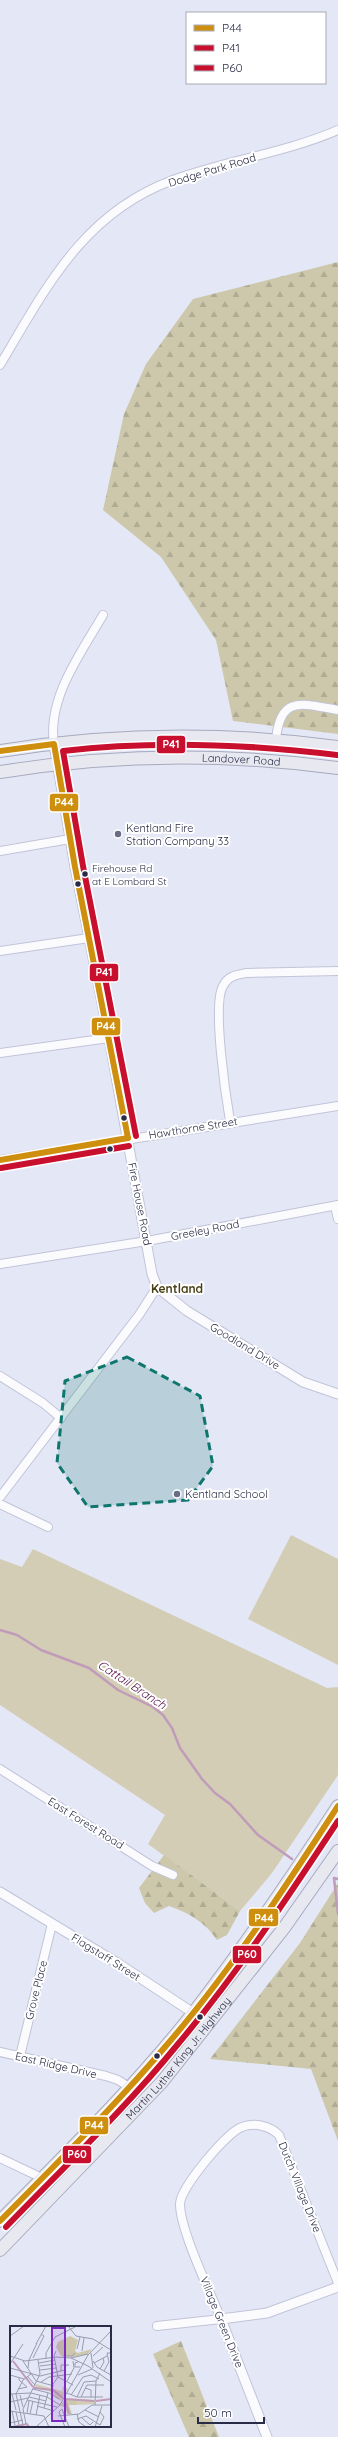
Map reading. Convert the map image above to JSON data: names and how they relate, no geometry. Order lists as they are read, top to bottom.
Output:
{
  "streets": {
    "main road": ["Landover Road", "Martin Luther King Jr. Highway"],
    "street": [
      "Dodge Park Road",
      "Hawthorne Street",
      "Fire House Road",
      "Greeley Road",
      "Goodland Drive",
      "East Forest Road",
      "Flagstaff Street",
      "Grove Place",
      "East Ridge Drive",
      "Dutch Village Drive",
      "Village Green Drive"
    ]
  },
  "crossings": [
    ["Landover Road", "Fire House Road"],
    ["Hawthorne Street", "Fire House Road"],
    ["Fire House Road", "Greeley Road"],
    ["Fire House Road", "Goodland Drive"],
    ["Flagstaff Street", "Grove Place"],
    ["Flagstaff Street", "Martin Luther King Jr. Highway"],
    ["Grove Place", "East Ridge Drive"],
    ["Martin Luther King Jr. Highway", "East Ridge Drive"],
    ["Dutch Village Drive", "Village Green Drive"]
  ],
  "districts": ["Kentland"],
  "water": ["Cattail Branch"],
  "places": ["Kentland Fire Station Company 33", "Firehouse Rd at E Lombard St", "Kentland School"],
  "lines": ["transit line P44", "transit line P41", "transit line P60"],
  "legend": ["P44", "P41", "P60"],
  "scale_bar": "50 m"
}
